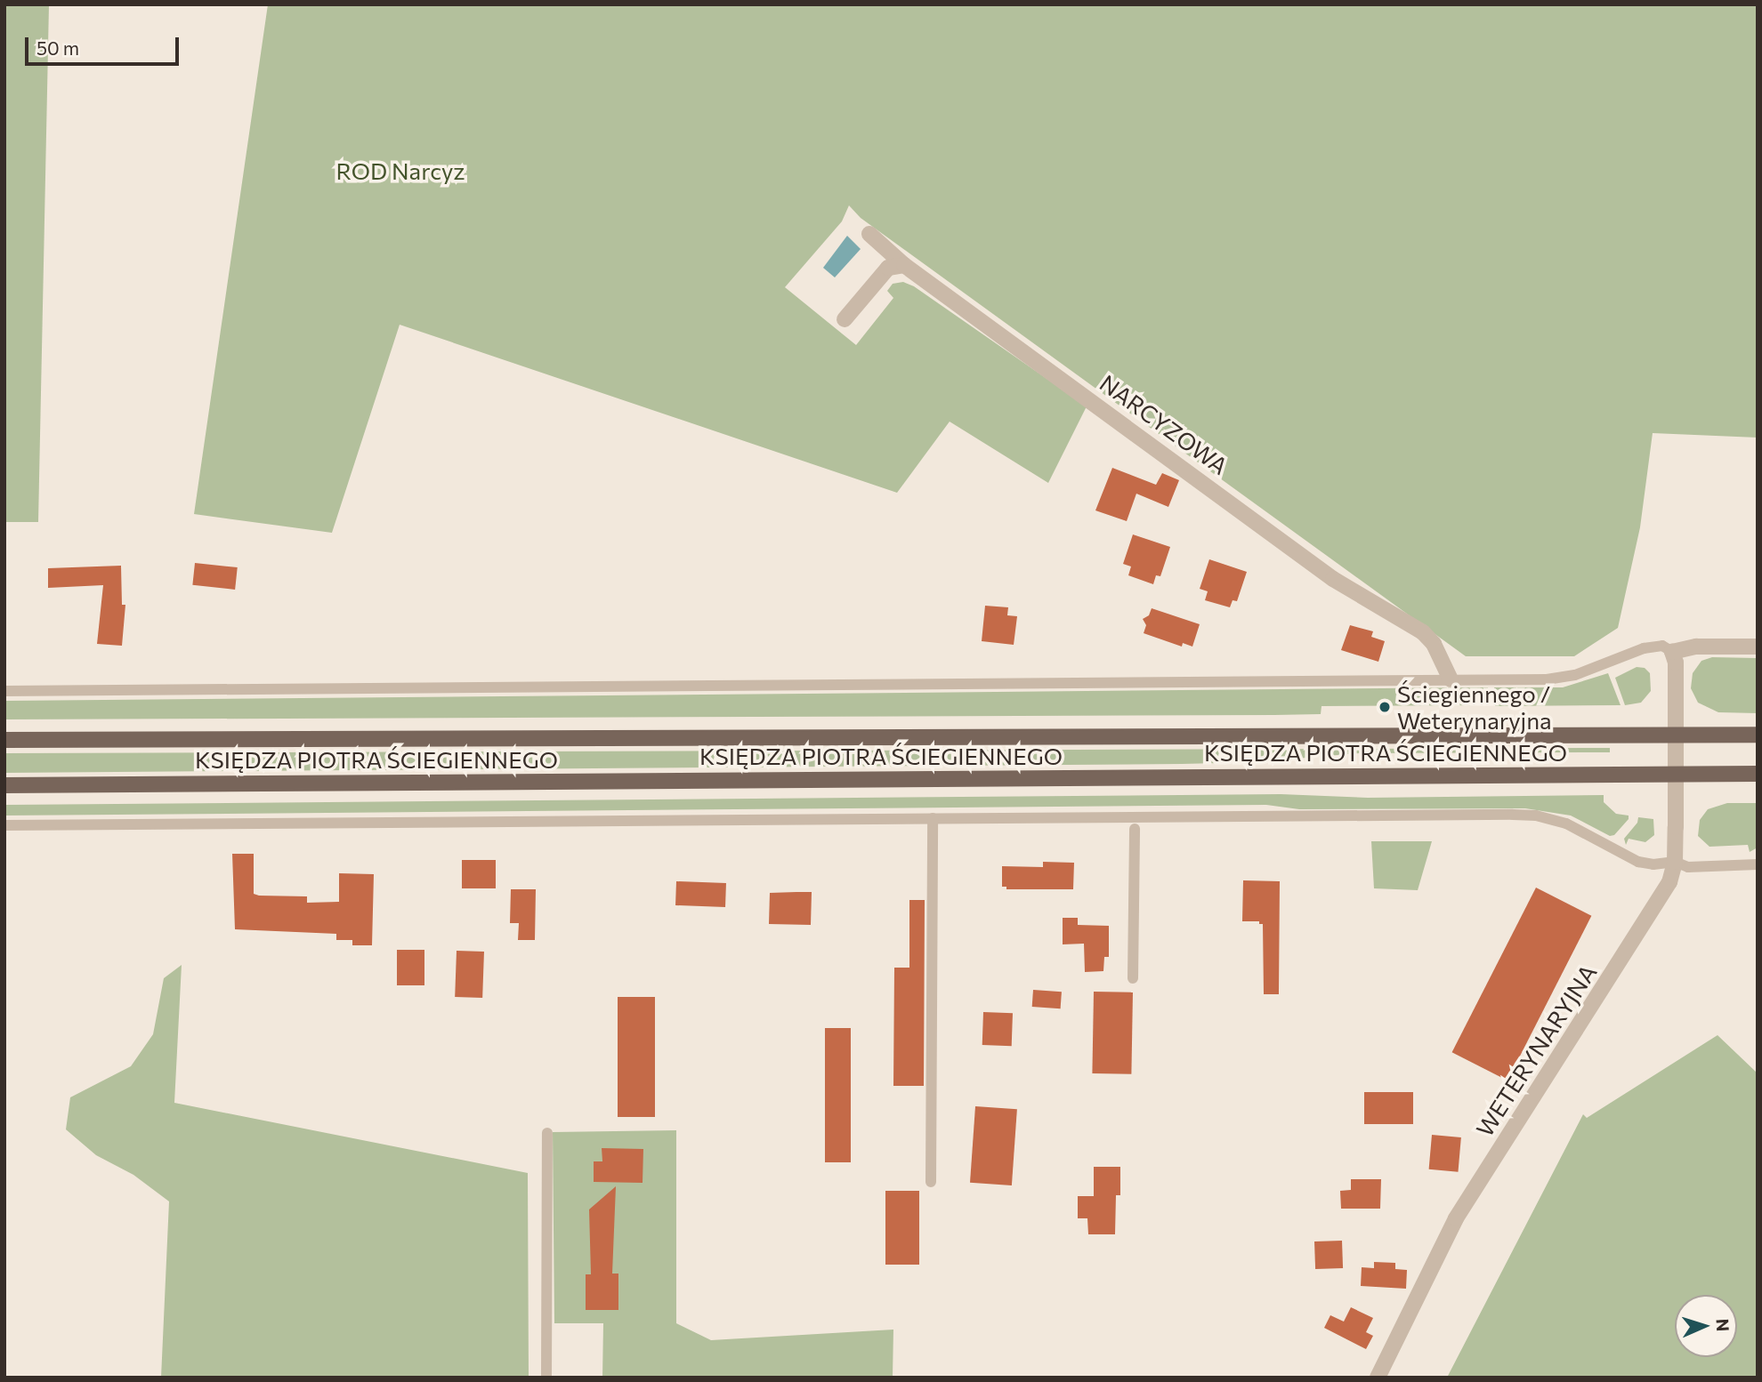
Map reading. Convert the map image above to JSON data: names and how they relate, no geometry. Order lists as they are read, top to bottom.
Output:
{
  "streets": {
    "main road": ["KSIĘDZA PIOTRA ŚCIEGIENNEGO"],
    "street": ["NARCYZOWA", "WETERYNARYJNA"]
  },
  "crossings": [
    ["KSIĘDZA PIOTRA ŚCIEGIENNEGO", "WETERYNARYJNA"]
  ],
  "parks": ["ROD Narcyz"],
  "places": ["Ściegiennego / Weterynaryjna"],
  "scale_bar": "50 m",
  "north": "right"
}
